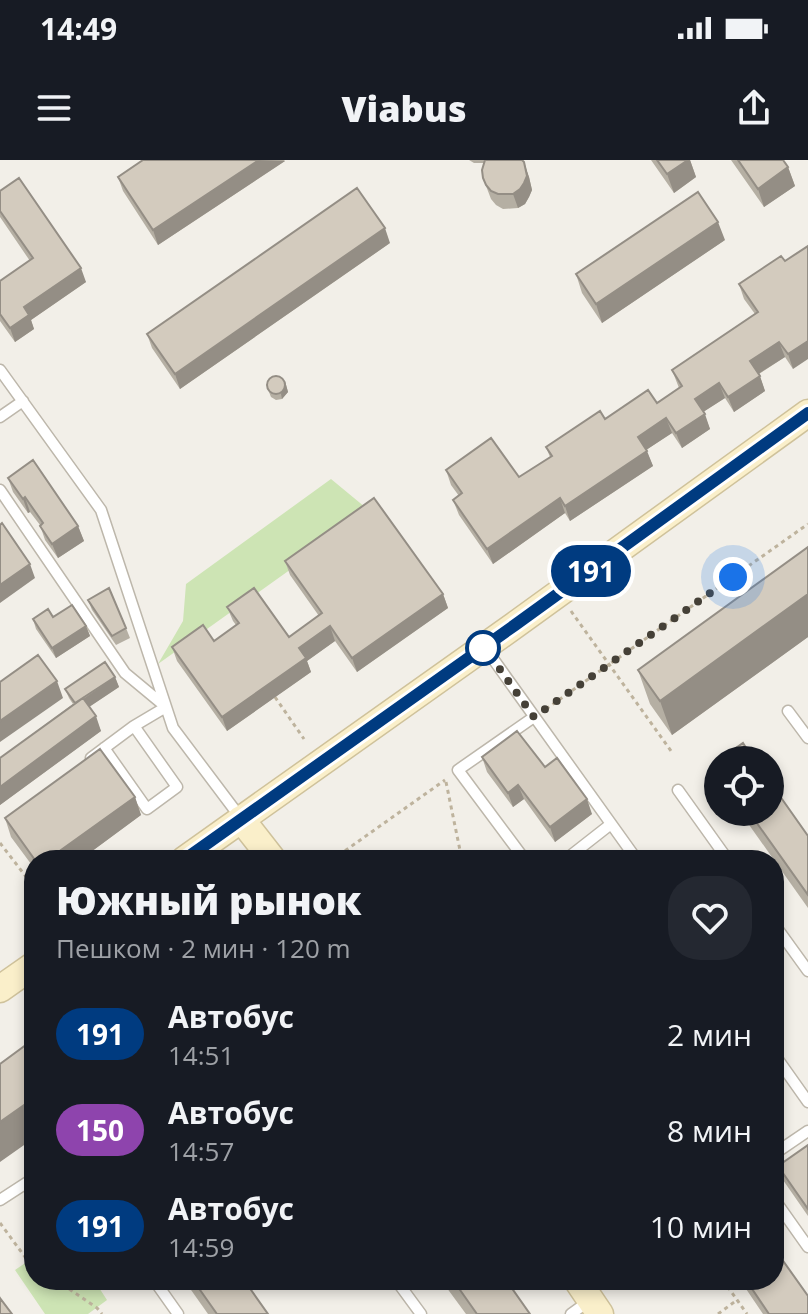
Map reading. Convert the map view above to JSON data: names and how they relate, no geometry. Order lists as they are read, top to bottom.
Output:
{
  "lines": ["bus line 191"],
  "page": {
    "status": "14:49",
    "header": "Viabus",
    "on_map": "191",
    "heading": ["Южный рынок", "Пешком · 2 мин · 120 m"],
    "list": [
      {
        "mark": "191",
        "name": "Автобус",
        "note": "14:51",
        "value": "2 мин"
      },
      {
        "mark": "150",
        "name": "Автобус",
        "note": "14:57",
        "value": "8 мин"
      },
      {
        "mark": "191",
        "name": "Автобус",
        "note": "14:59",
        "value": "10 мин"
      }
    ]
  }
}
